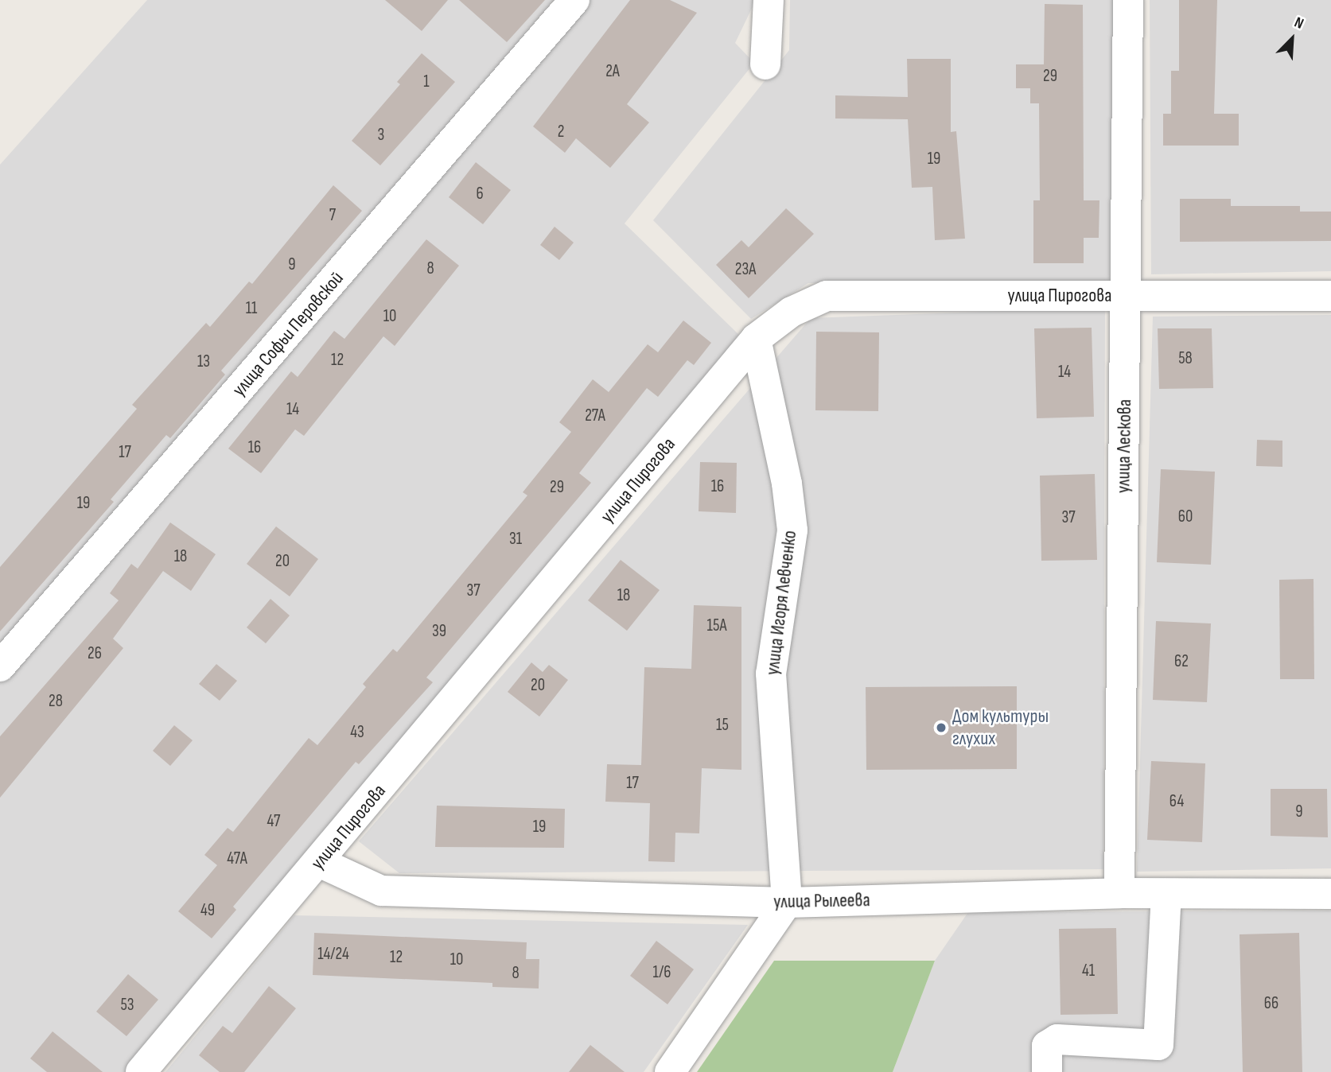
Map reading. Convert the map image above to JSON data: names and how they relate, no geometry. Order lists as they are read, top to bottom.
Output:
{
  "streets": {
    "street": [
      "улица Пирогова",
      "улица Софьи Перовской",
      "улица Лескова",
      "улица Игоря Левченко",
      "улица Рылеева"
    ]
  },
  "crossings": [
    ["улица Пирогова", "улица Лескова"],
    ["улица Пирогова", "улица Игоря Левченко"],
    ["улица Пирогова", "улица Рылеева"],
    ["улица Лескова", "улица Рылеева"],
    ["улица Игоря Левченко", "улица Рылеева"]
  ],
  "places": ["Дом культуры глухих"],
  "house_numbers": [
    "2А",
    "29",
    "1",
    "2",
    "3",
    "19",
    "6",
    "7",
    "9",
    "8",
    "23А",
    "11",
    "10",
    "58",
    "12",
    "13",
    "14",
    "14",
    "27А",
    "16",
    "17",
    "16",
    "29",
    "19",
    "60",
    "37",
    "31",
    "18",
    "20",
    "37",
    "18",
    "15А",
    "39",
    "26",
    "62",
    "20",
    "28",
    "15",
    "43",
    "17",
    "64",
    "9",
    "47",
    "19",
    "47А",
    "49",
    "14/24",
    "12",
    "10",
    "41",
    "1/6",
    "8",
    "66",
    "53"
  ],
  "north": "top right"
}
